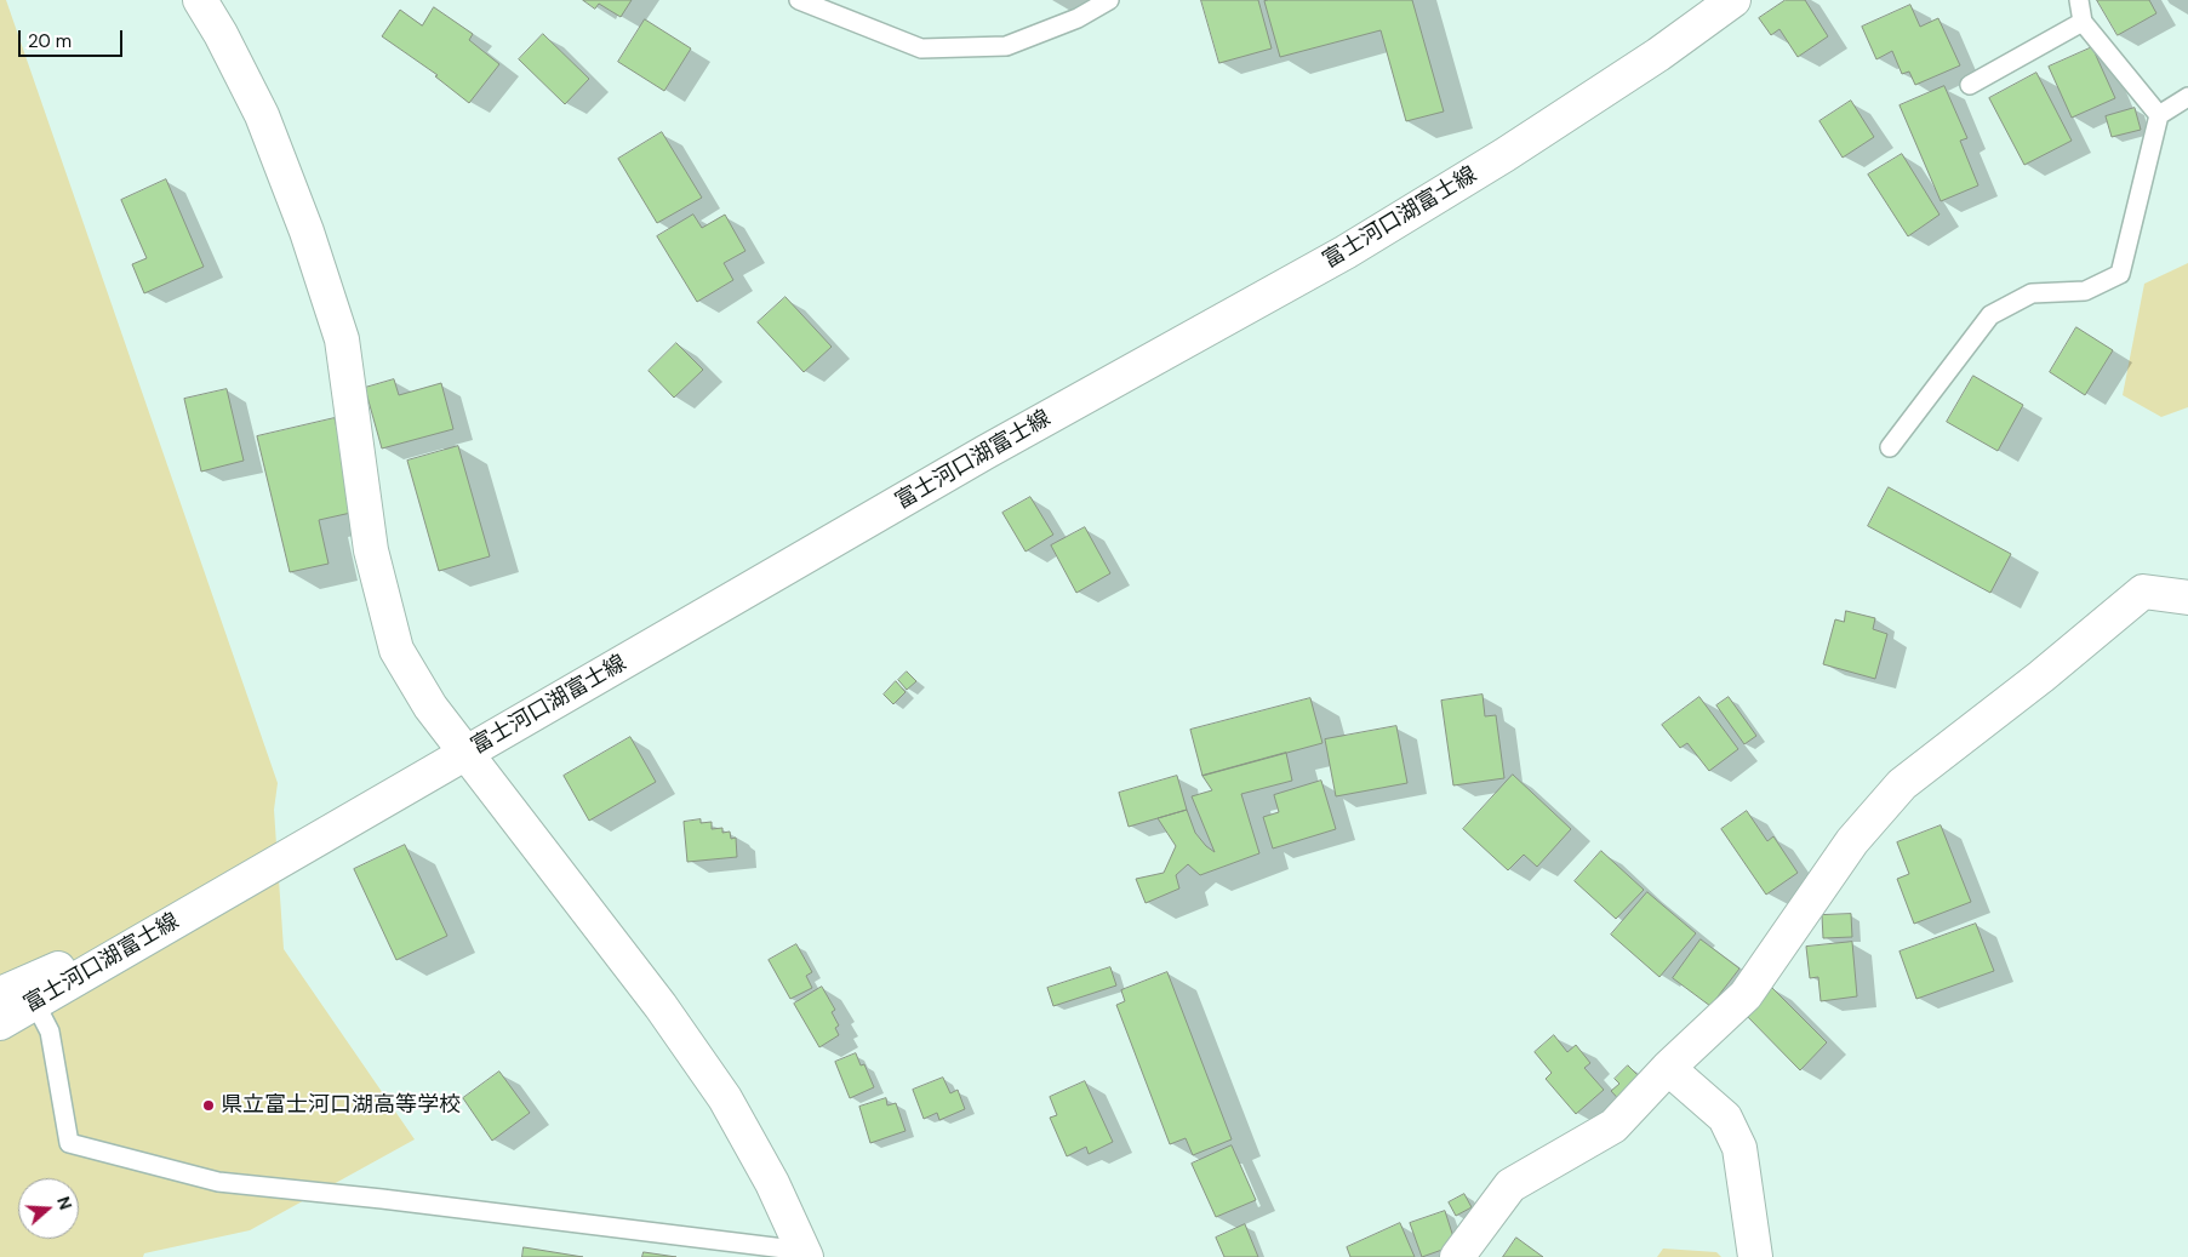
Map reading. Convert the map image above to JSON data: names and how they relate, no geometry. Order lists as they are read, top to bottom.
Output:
{
  "streets": {
    "street": ["富士河口湖富士線"]
  },
  "places": ["県立富士河口湖高等学校"],
  "scale_bar": "20 m",
  "north": "right"
}
